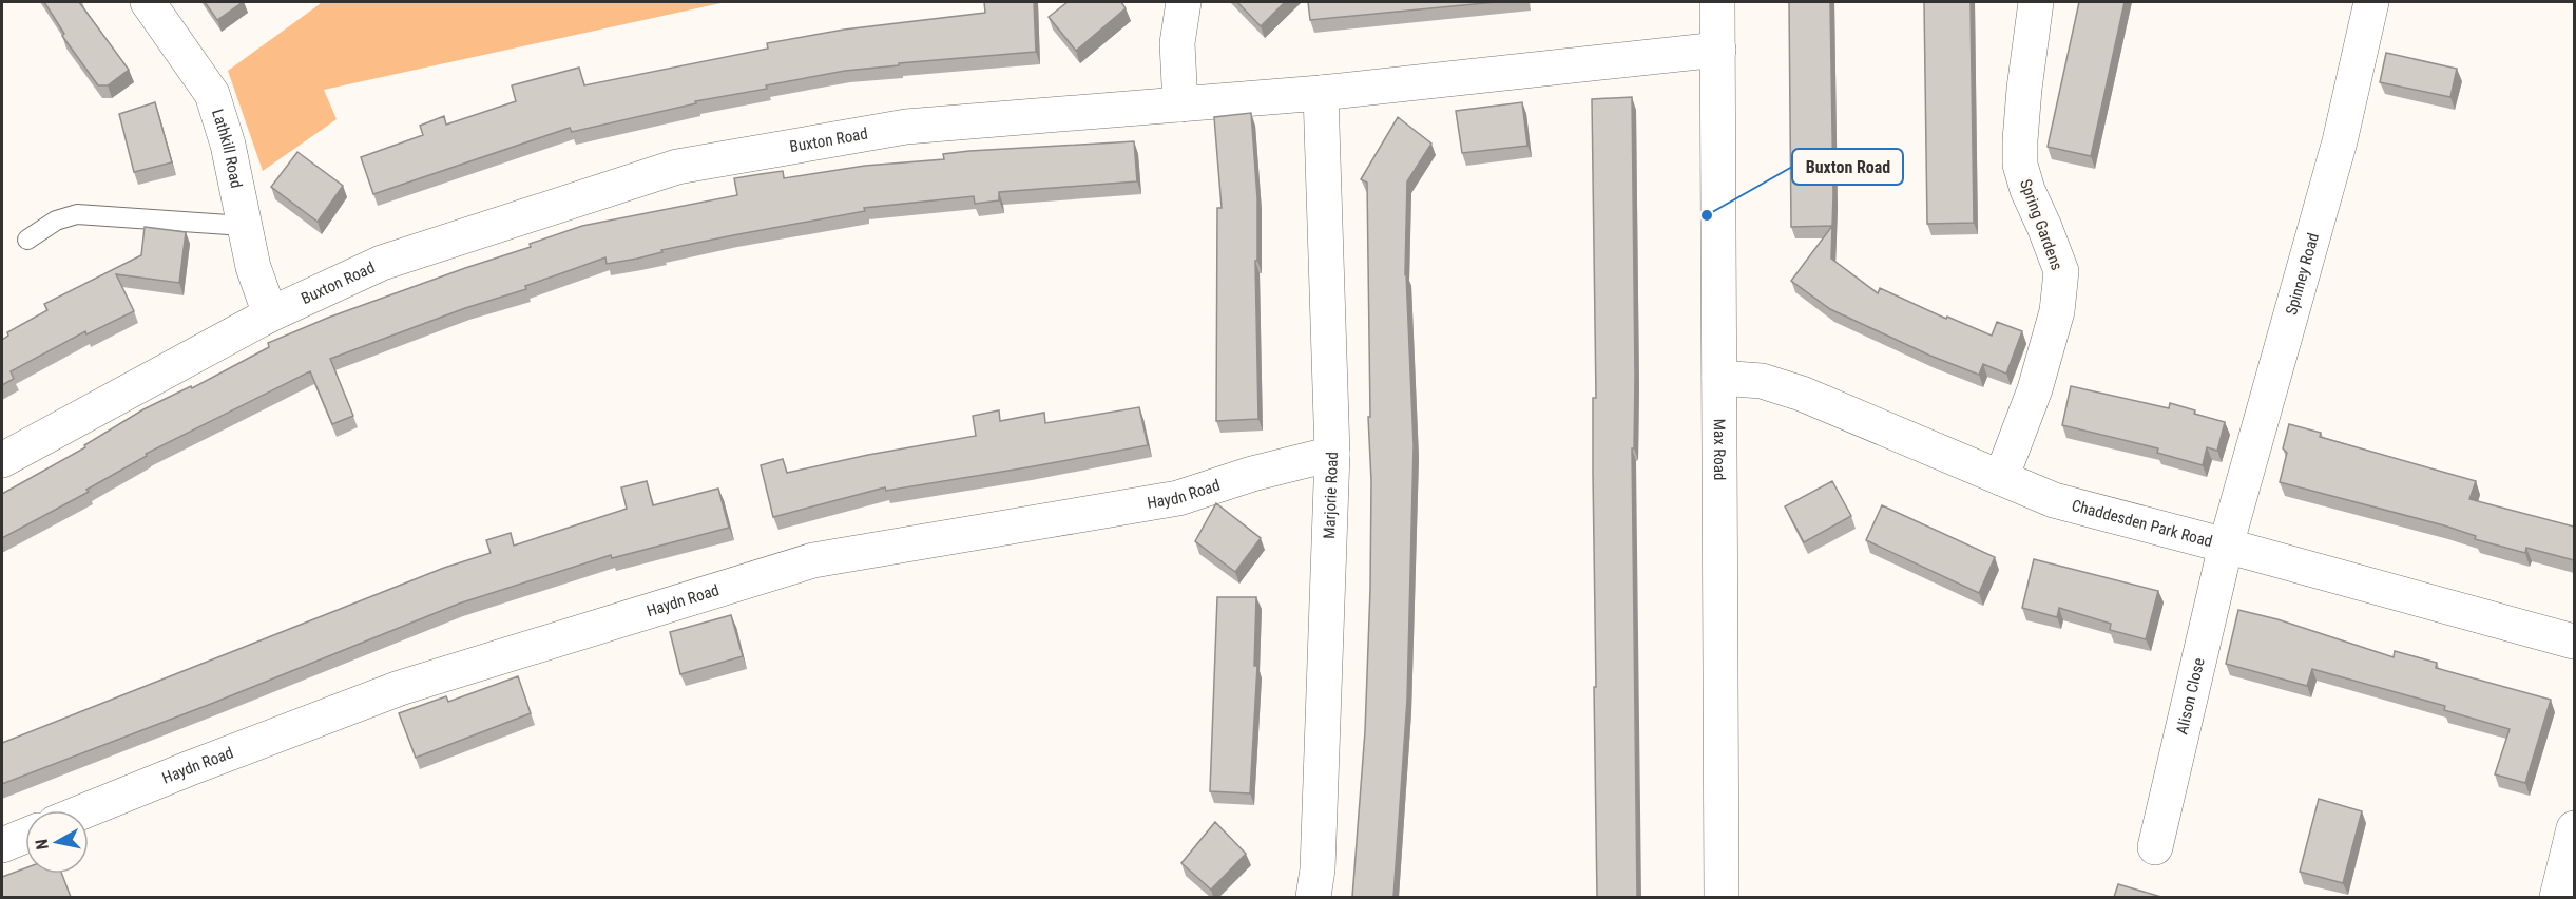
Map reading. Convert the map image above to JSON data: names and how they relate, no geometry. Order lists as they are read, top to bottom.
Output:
{
  "streets": {
    "street": [
      "Buxton Road",
      "Lathkill Road",
      "Spring Gardens",
      "Spinney Road",
      "Max Road",
      "Haydn Road",
      "Marjorie Road",
      "Chaddesden Park Road",
      "Alison Close"
    ]
  },
  "crossings": [
    ["Buxton Road", "Lathkill Road"],
    ["Buxton Road", "Max Road"],
    ["Buxton Road", "Marjorie Road"],
    ["Spring Gardens", "Chaddesden Park Road"],
    ["Spinney Road", "Chaddesden Park Road"],
    ["Spinney Road", "Alison Close"],
    ["Max Road", "Chaddesden Park Road"],
    ["Haydn Road", "Marjorie Road"],
    ["Chaddesden Park Road", "Alison Close"]
  ],
  "places": ["Buxton Road"],
  "north": "left"
}
